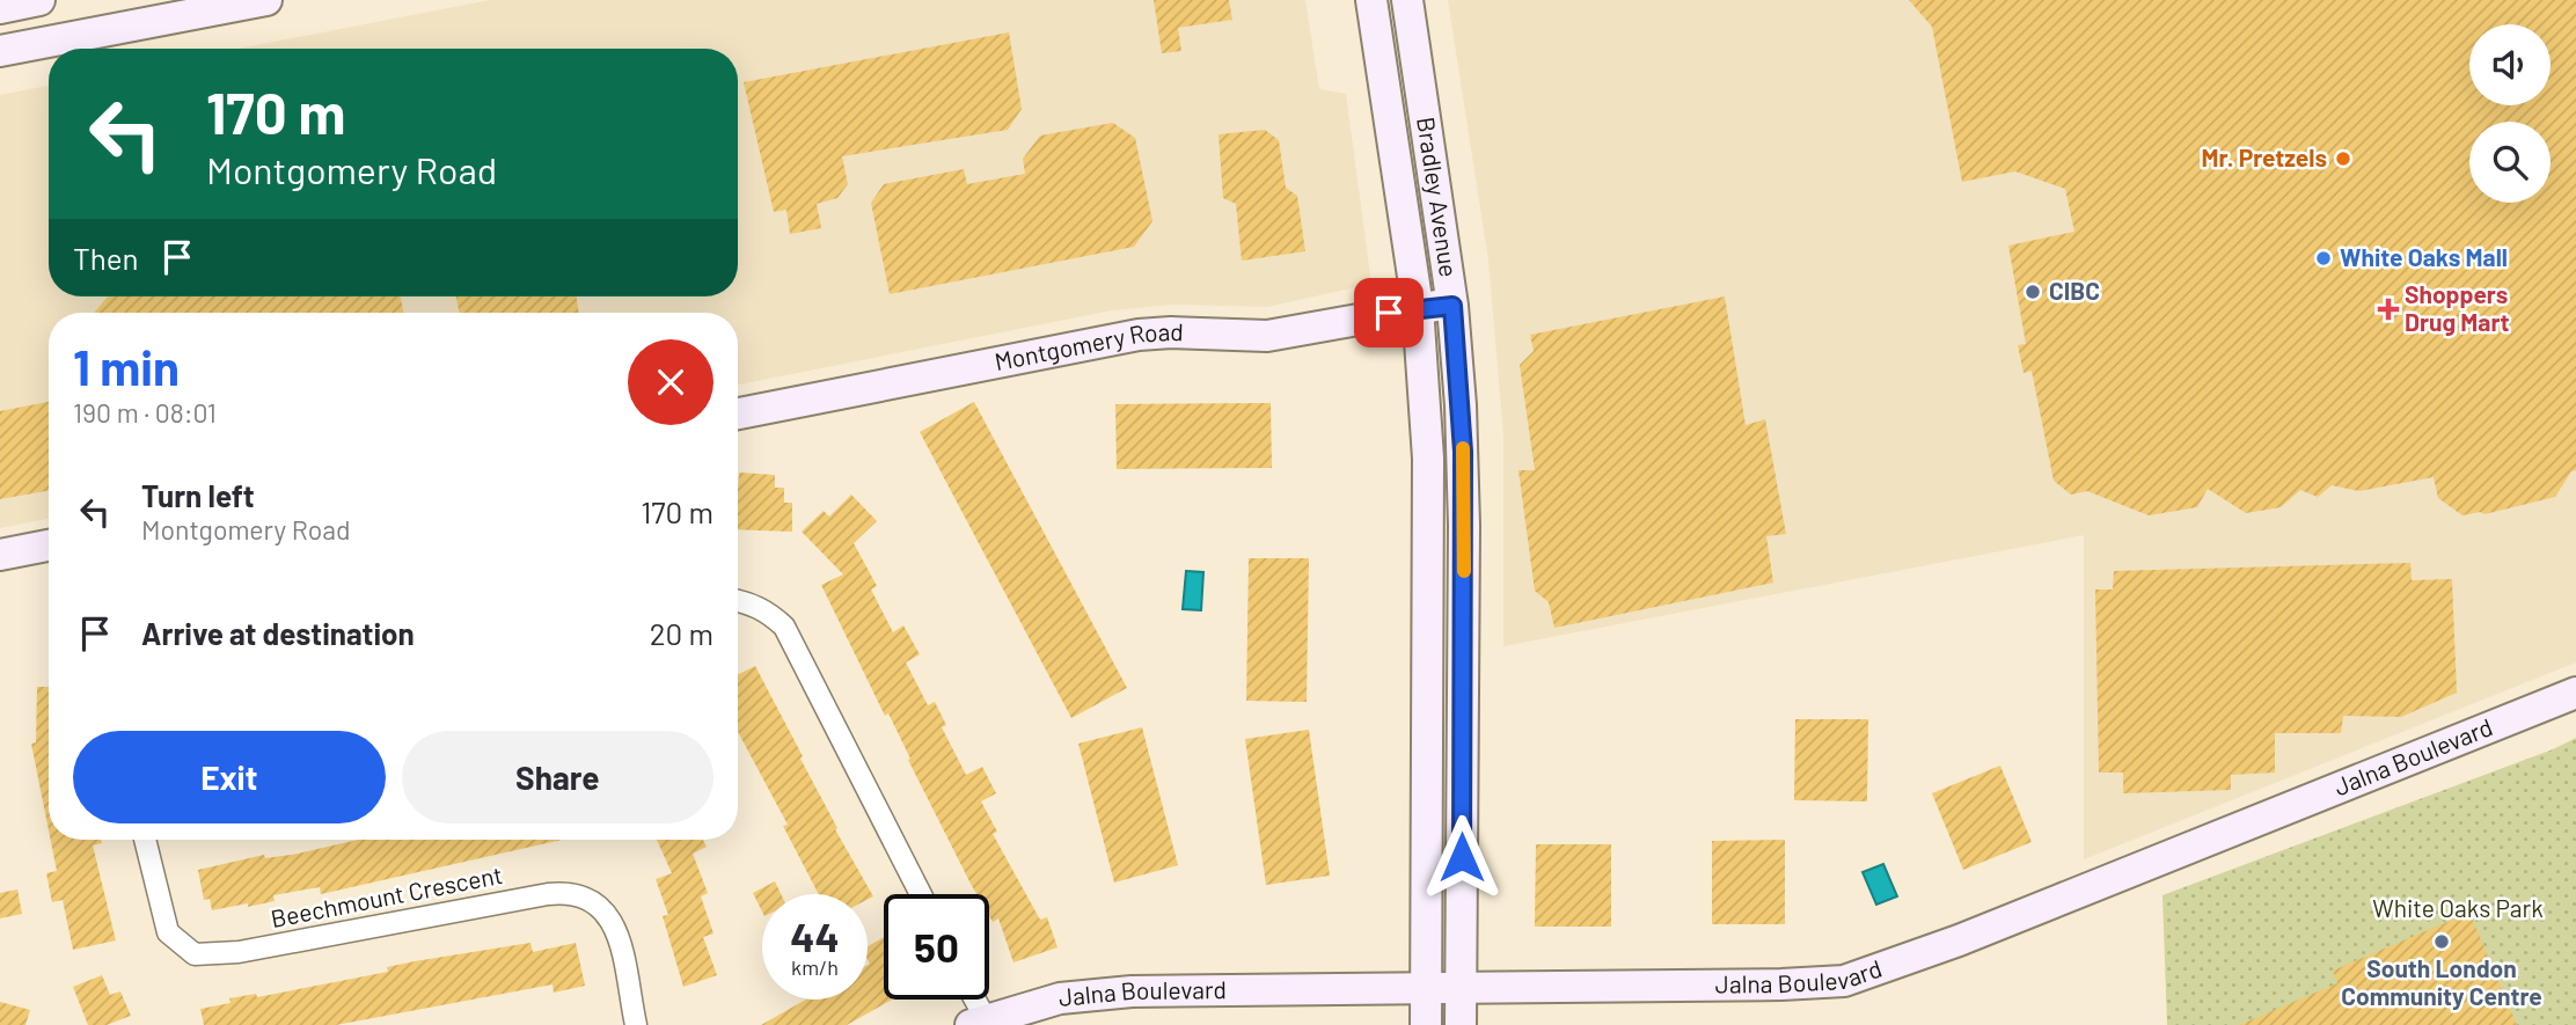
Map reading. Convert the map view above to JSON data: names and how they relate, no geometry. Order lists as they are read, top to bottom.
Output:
{
  "streets": {
    "street": [
      "Bradley Avenue",
      "Montgomery Road",
      "Jalna Boulevard",
      "Beechmount Crescent"
    ]
  },
  "crossings": [
    ["Bradley Avenue", "Montgomery Road"],
    ["Bradley Avenue", "Jalna Boulevard"]
  ],
  "parks": ["White Oaks Park"],
  "places": {
    "other": [
      "Mr. Pretzels",
      "White Oaks Mall",
      "CIBC",
      "South London Community Centre"
    ],
    "health": ["Shoppers Drug Mart"]
  },
  "page": {
    "turn": ["170 m", "Montgomery Road"],
    "then": "Then",
    "heading": ["1 min", "190 m · 08:01"],
    "list": [
      {
        "name": "Turn left",
        "note": "Montgomery Road",
        "value": "170 m"
      },
      {
        "name": "Arrive at destination",
        "value": "20 m"
      }
    ],
    "buttons": ["Exit", "Share"],
    "speed": "44 km/h",
    "limit": "50"
  }
}
